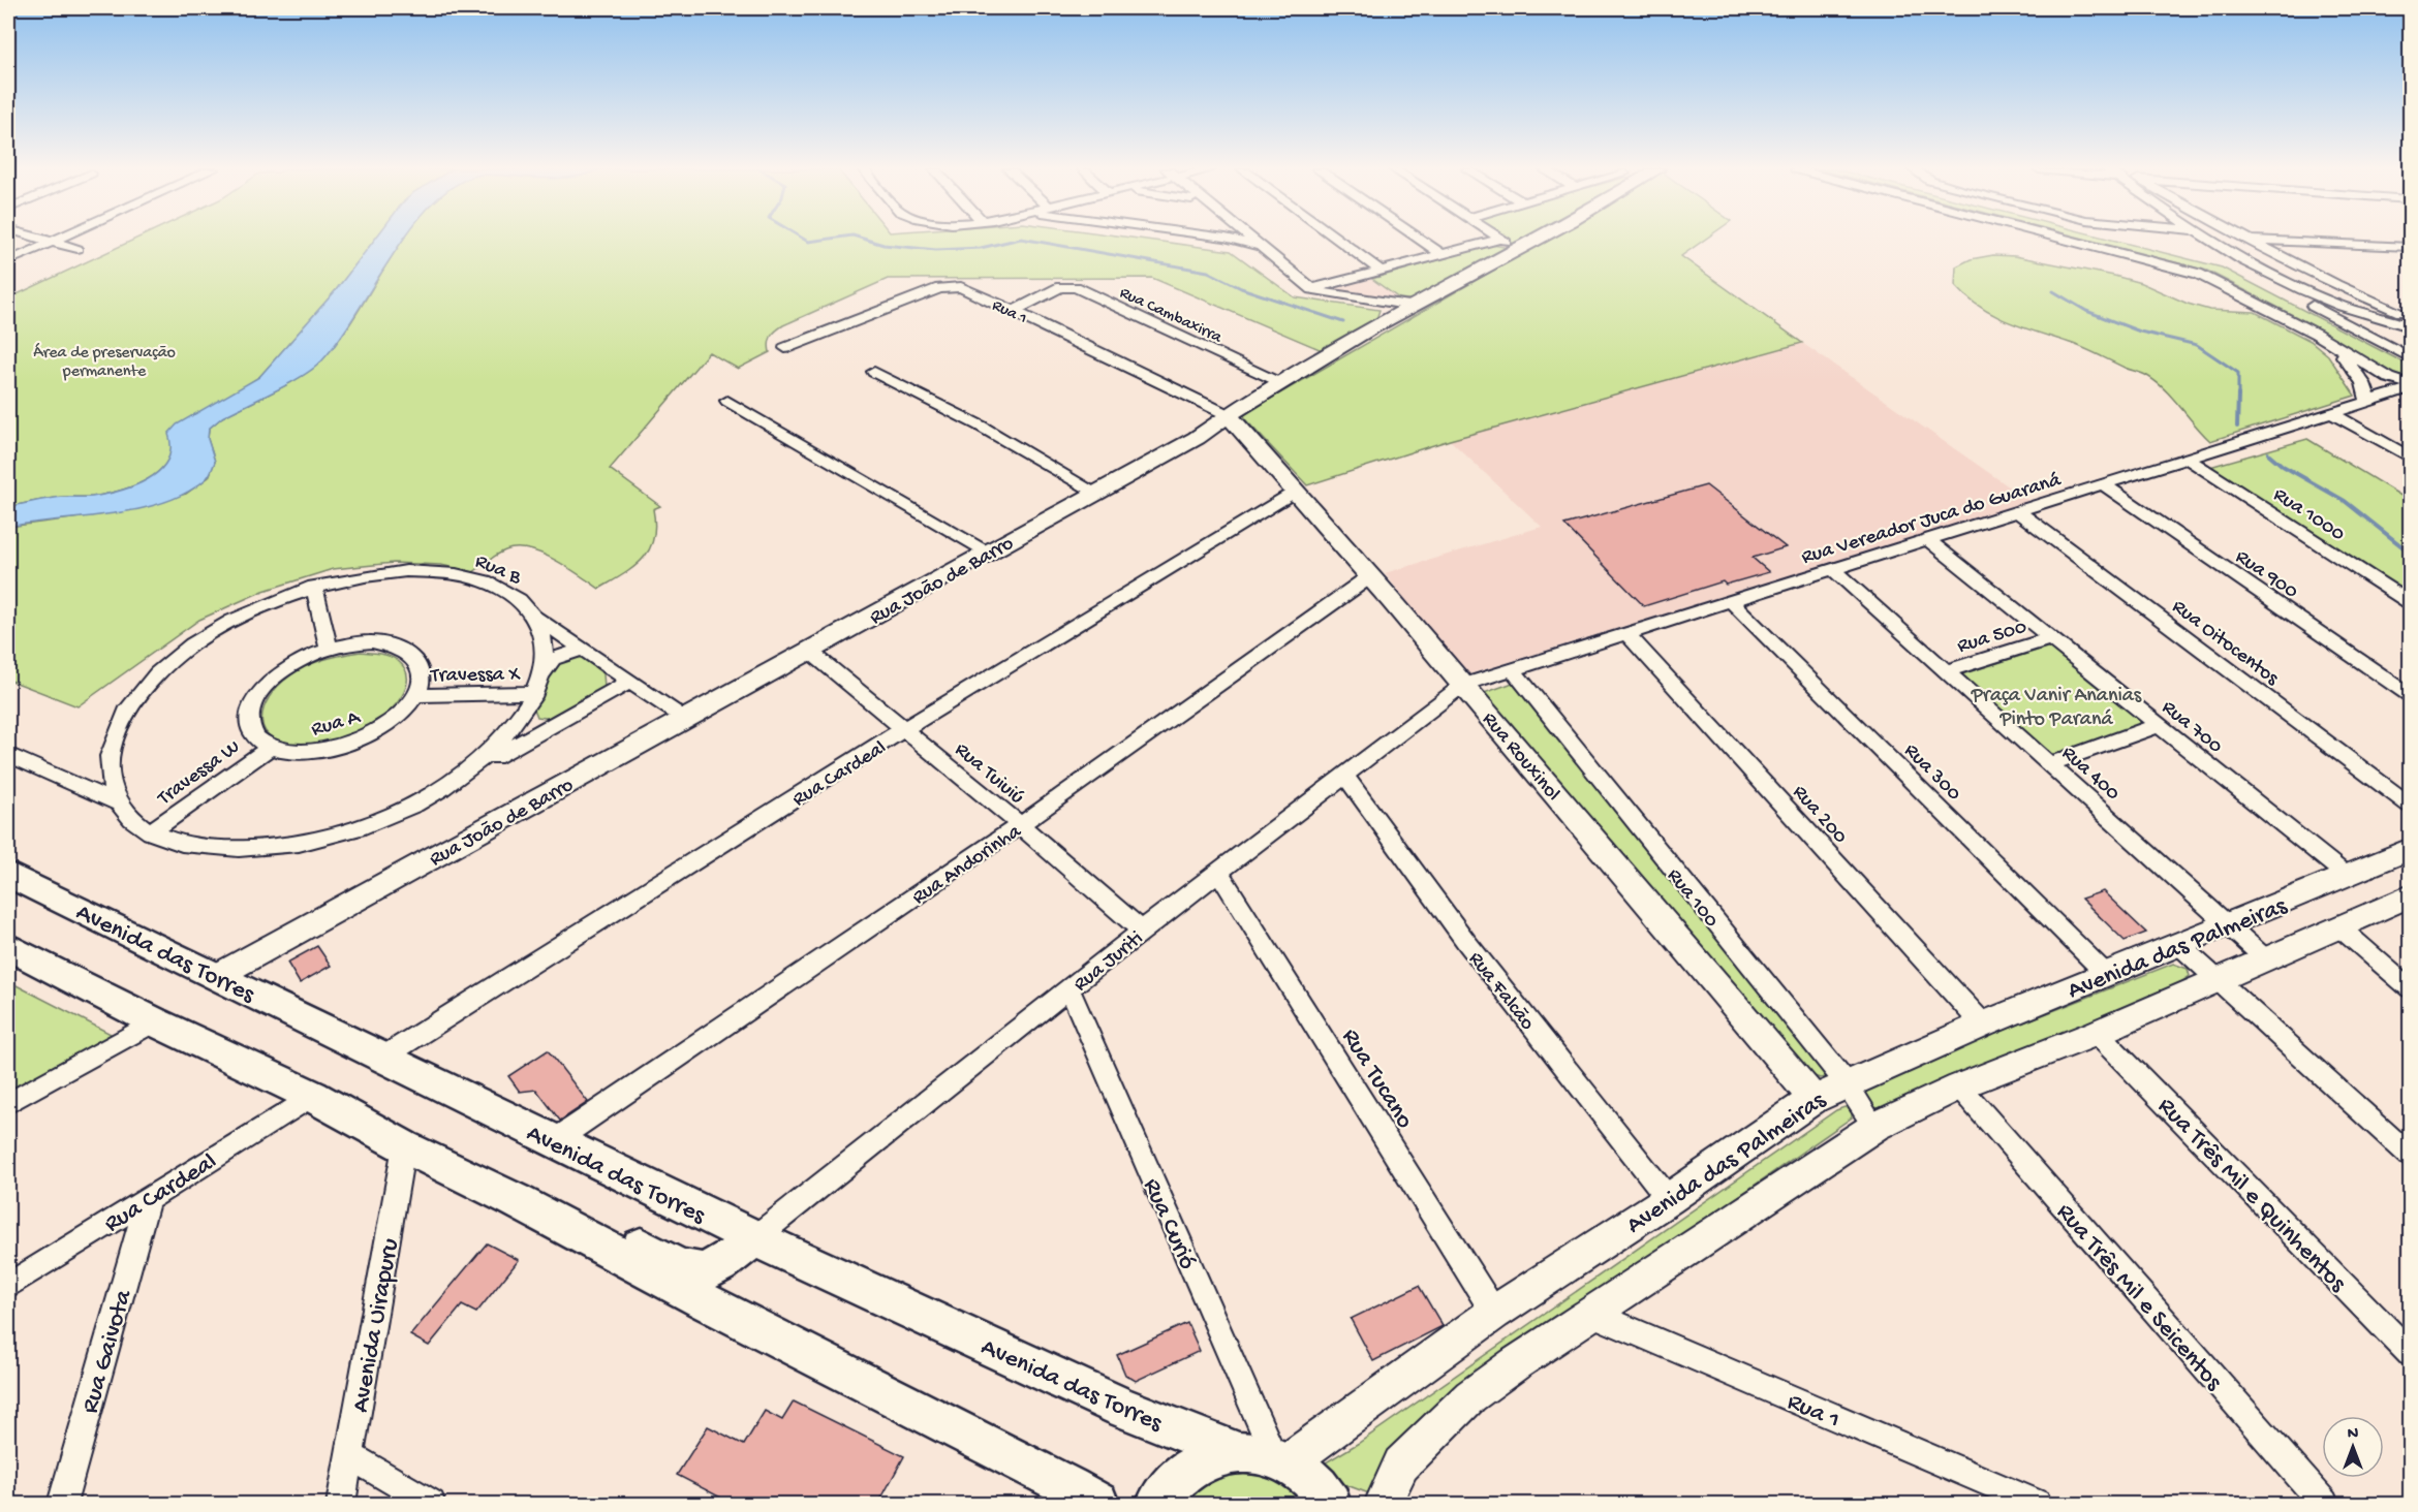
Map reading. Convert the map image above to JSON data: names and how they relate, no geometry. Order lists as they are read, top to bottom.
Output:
{
  "streets": {
    "main road": ["Avenida das Torres"],
    "street": [
      "Rua 1",
      "Rua Cambaxirra",
      "Rua 1000",
      "Rua Vereador Juca do Guaraná",
      "Rua B",
      "Rua 900",
      "Rua João de Barro",
      "Rua 500",
      "Rua Oitocentos",
      "Travessa X",
      "Rua A",
      "Rua 700",
      "Rua Rouxinol",
      "Travessa W",
      "Rua 300",
      "Rua Cardeal",
      "Rua Tuiuiú",
      "Rua 400",
      "Rua 200",
      "Rua Andorinha",
      "Rua 100",
      "Avenida das Palmeiras",
      "Rua Juriti",
      "Rua Falcão",
      "Rua Tucano",
      "Rua Três Mil e Quinhentos",
      "Rua Curió",
      "Rua Três Mil e Seicentos",
      "Avenida Uirapuru",
      "Rua Gaivota"
    ]
  },
  "crossings": [
    ["Rua 1", "Rua Cambaxirra"],
    ["Rua 1", "Rua João de Barro"],
    ["Rua 1", "Rua Rouxinol"],
    ["Rua 1", "Avenida das Palmeiras"],
    ["Rua Cambaxirra", "Rua João de Barro"],
    ["Rua 1000", "Rua Vereador Juca do Guaraná"],
    ["Rua Vereador Juca do Guaraná", "Rua 900"],
    ["Rua Vereador Juca do Guaraná", "Rua Oitocentos"],
    ["Rua Vereador Juca do Guaraná", "Rua 700"],
    ["Rua Vereador Juca do Guaraná", "Rua Rouxinol"],
    ["Rua Vereador Juca do Guaraná", "Rua 300"],
    ["Rua Vereador Juca do Guaraná", "Rua 400"],
    ["Rua Vereador Juca do Guaraná", "Rua 200"],
    ["Rua Vereador Juca do Guaraná", "Rua 100"],
    ["Rua Vereador Juca do Guaraná", "Rua Juriti"],
    ["Rua B", "Travessa X"],
    ["Rua B", "Travessa W"],
    ["Rua João de Barro", "Rua Rouxinol"],
    ["Rua João de Barro", "Rua Tuiuiú"],
    ["Rua João de Barro", "Avenida das Torres"],
    ["Rua 500", "Rua 700"],
    ["Rua 500", "Rua 400"],
    ["Travessa X", "Rua A"],
    ["Rua A", "Travessa W"],
    ["Rua 700", "Avenida das Palmeiras"],
    ["Rua Rouxinol", "Rua Cardeal"],
    ["Rua Rouxinol", "Rua Andorinha"],
    ["Rua Rouxinol", "Avenida das Palmeiras"],
    ["Rua Rouxinol", "Rua Juriti"],
    ["Rua 300", "Avenida das Palmeiras"],
    ["Rua Cardeal", "Rua Tuiuiú"],
    ["Rua Cardeal", "Avenida das Torres"],
    ["Rua Cardeal", "Rua Gaivota"],
    ["Rua Tuiuiú", "Rua Andorinha"],
    ["Rua Tuiuiú", "Rua Juriti"],
    ["Rua 400", "Avenida das Palmeiras"],
    ["Rua 200", "Avenida das Palmeiras"],
    ["Rua Andorinha", "Avenida das Torres"],
    ["Rua 100", "Avenida das Palmeiras"],
    ["Avenida das Palmeiras", "Avenida das Torres"],
    ["Avenida das Palmeiras", "Rua Falcão"],
    ["Avenida das Palmeiras", "Rua Tucano"],
    ["Avenida das Palmeiras", "Rua Três Mil e Quinhentos"],
    ["Avenida das Palmeiras", "Rua Curió"],
    ["Avenida das Palmeiras", "Rua Três Mil e Seicentos"],
    ["Avenida das Torres", "Rua Juriti"],
    ["Avenida das Torres", "Rua Curió"],
    ["Rua Juriti", "Rua Falcão"],
    ["Rua Juriti", "Rua Tucano"],
    ["Rua Juriti", "Rua Curió"]
  ],
  "parks": ["Área de preservação permanente", "Praça Vanir Ananias Pinto Paraná"],
  "north": "top"
}
